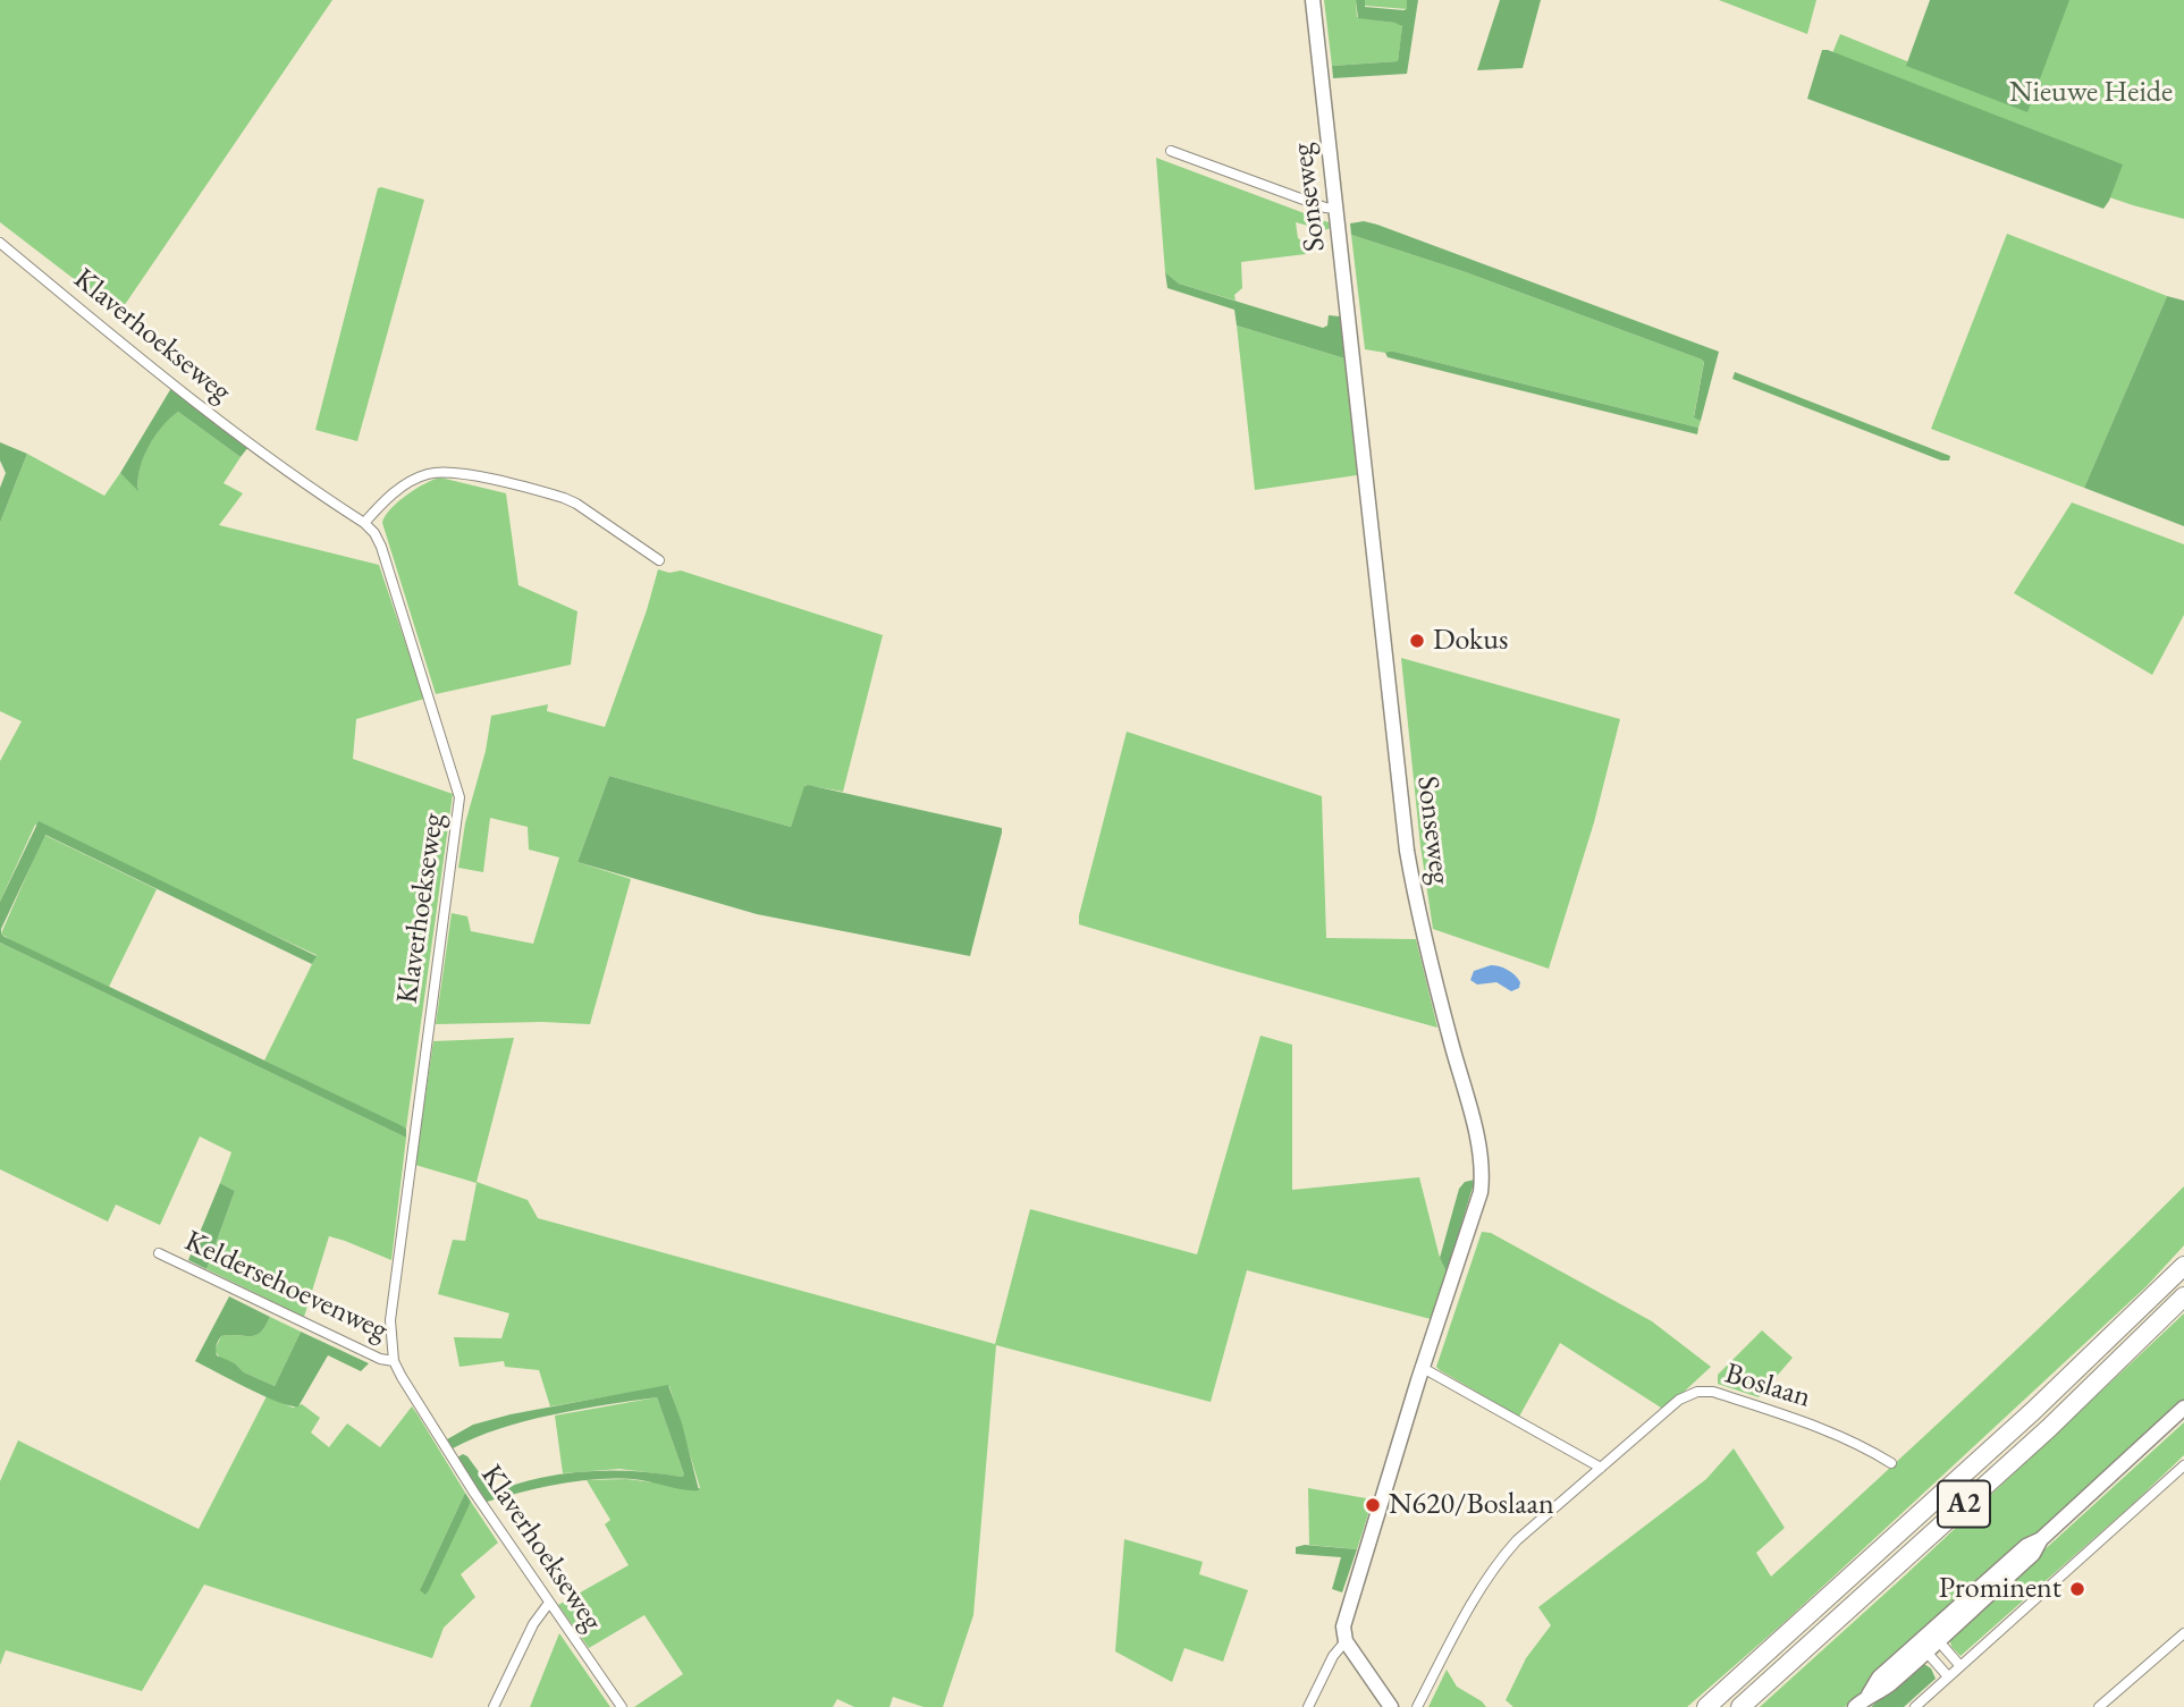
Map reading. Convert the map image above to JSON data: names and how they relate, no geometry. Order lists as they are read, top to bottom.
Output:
{
  "streets": {
    "highway": ["A2"],
    "main road": ["Sonseweg"],
    "street": ["Klaverhoekseweg", "Keldersehoevenweg", "Boslaan"]
  },
  "crossings": [
    ["Klaverhoekseweg", "Keldersehoevenweg"]
  ],
  "parks": ["Nieuwe Heide"],
  "places": ["Dokus", "N620/Boslaan", "Prominent"]
}
